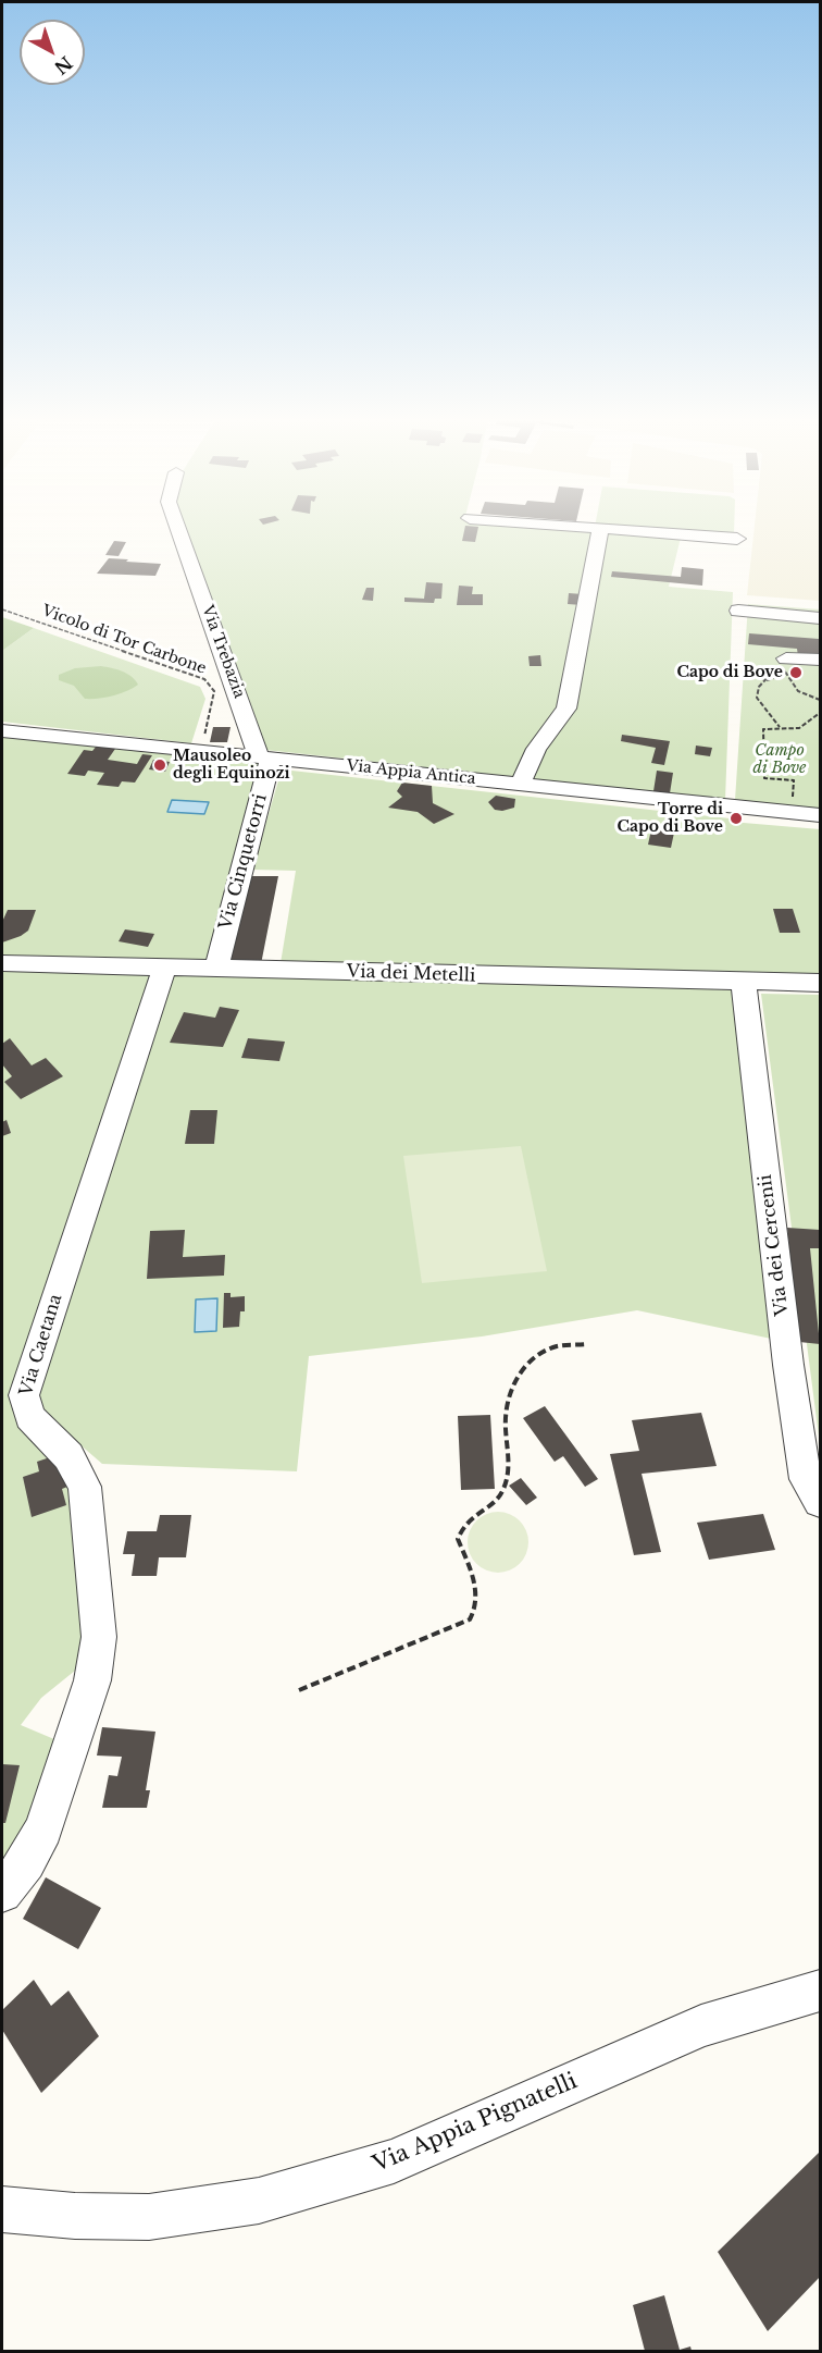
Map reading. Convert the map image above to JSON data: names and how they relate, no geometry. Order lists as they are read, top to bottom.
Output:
{
  "streets": {
    "street": [
      "Via Trebazia",
      "Via Appia Antica",
      "Via Cinquetorri",
      "Via dei Metelli",
      "Via dei Cercenii",
      "Via Caetana",
      "Via Appia Pignatelli"
    ],
    "path": ["Vicolo di Tor Carbone"]
  },
  "crossings": [
    ["Vicolo di Tor Carbone", "Via Appia Antica"],
    ["Via Trebazia", "Via Appia Antica"],
    ["Via Trebazia", "Via Cinquetorri"],
    ["Via Appia Antica", "Via Cinquetorri"],
    ["Via Cinquetorri", "Via dei Metelli"],
    ["Via dei Metelli", "Via dei Cercenii"],
    ["Via dei Metelli", "Via Caetana"]
  ],
  "parks": ["Campo di Bove"],
  "places": ["Capo di Bove", "Mausoleo degli Equinozi", "Torre di Capo di Bove"],
  "north": "bottom right"
}
